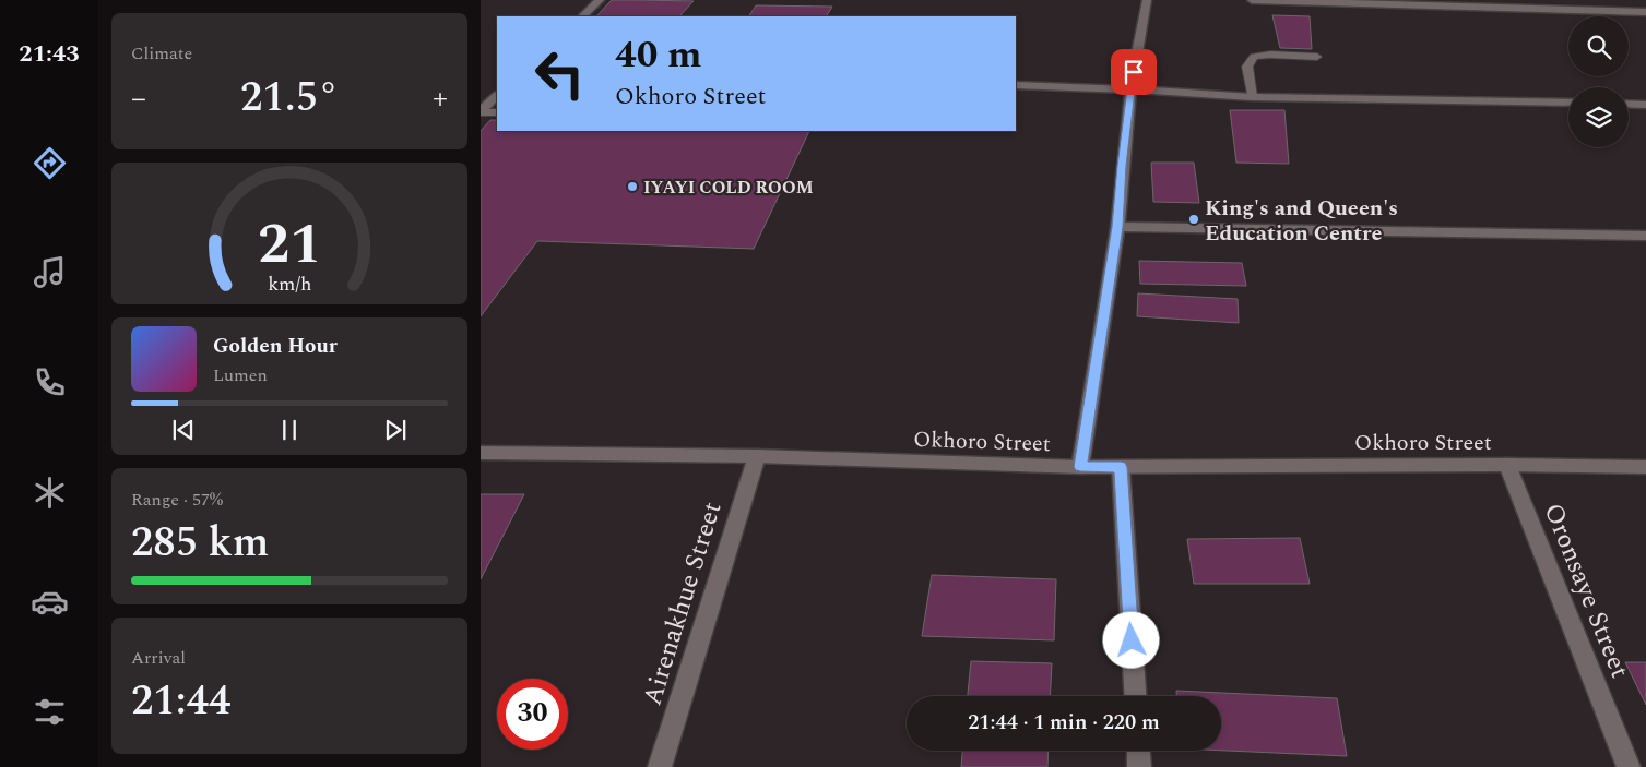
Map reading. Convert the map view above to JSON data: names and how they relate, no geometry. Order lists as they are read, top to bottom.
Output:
{
  "streets": {
    "street": ["Okhoro Street", "Oronsaye Street", "Airenakhue Street"]
  },
  "crossings": [
    ["Okhoro Street", "Oronsaye Street"],
    ["Okhoro Street", "Airenakhue Street"]
  ],
  "places": ["IYAYI COLD ROOM", "King's and Queen's Education Centre"],
  "page": {
    "tabs": "21:43",
    "tile": [
      "Climate",
      ["Range · 57%", "285 km"],
      ["Arrival", "21:44"]
    ],
    "turn": ["40 m", "Okhoro Street"],
    "heat": ["−", "21.5°", "+"],
    "song": ["Golden Hour", "Lumen"],
    "limit": "30",
    "trip": "21:44 · 1 min · 220 m",
    "gauge": ["21", "km/h"]
  }
}
